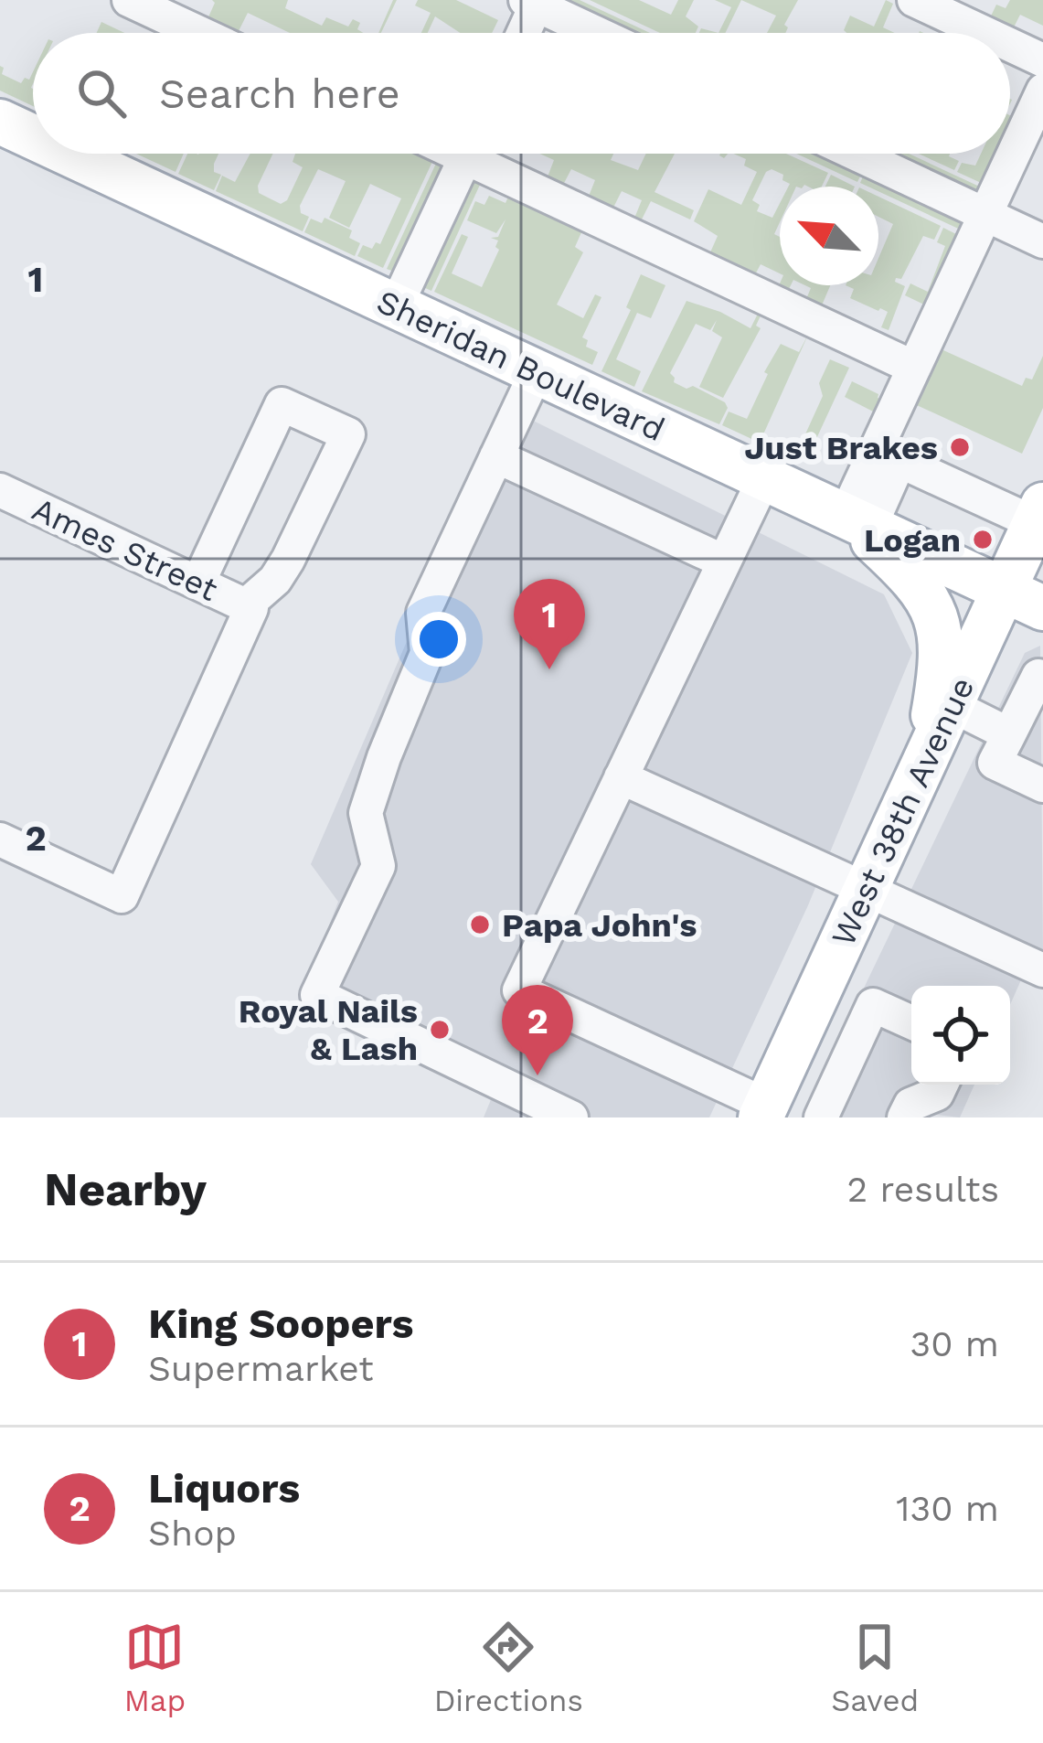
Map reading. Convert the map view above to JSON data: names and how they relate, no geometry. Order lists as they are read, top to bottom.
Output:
{
  "streets": {
    "main road": ["Sheridan Boulevard", "West 38th Avenue"],
    "street": ["Ames Street"]
  },
  "crossings": [
    ["Sheridan Boulevard", "West 38th Avenue"]
  ],
  "places": [
    "Just Brakes",
    "Logan",
    "Papa John's",
    "Royal Nails & Lash"
  ],
  "north": "top left",
  "page": {
    "search": "Search here",
    "pins": ["1", "2"],
    "heading": ["Nearby", "2 results"],
    "list": [
      {
        "mark": "1",
        "name": "King Soopers",
        "note": "Supermarket",
        "value": "30 m"
      },
      {
        "mark": "2",
        "name": "Liquors",
        "note": "Shop",
        "value": "130 m"
      }
    ],
    "nav": ["Map", "Directions", "Saved"]
  },
  "grid": {
    "rows": ["1", "2"]
  }
}
